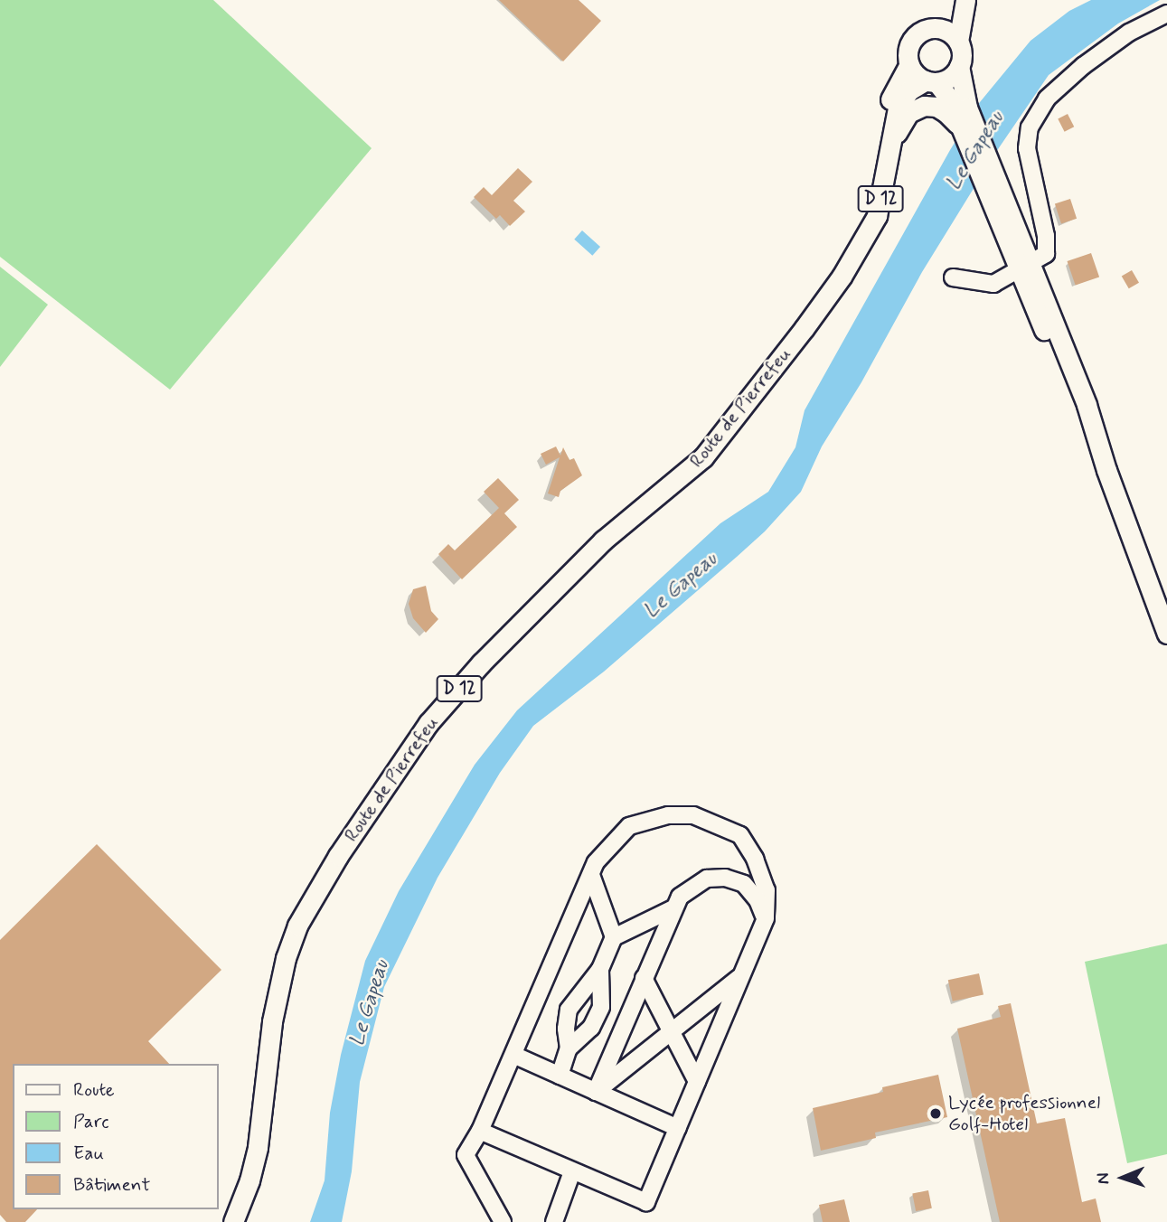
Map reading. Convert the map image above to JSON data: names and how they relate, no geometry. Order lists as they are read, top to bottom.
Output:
{
  "streets": {
    "main road": ["D 12", "Route de Pierrefeu"]
  },
  "crossings": [
    ["D 12", "Route de Pierrefeu"]
  ],
  "water": ["Le Gapeau"],
  "places": ["Lycée professionnel Golf-Hotel"],
  "legend": [
    "Route",
    "Parc",
    "Eau",
    "Bâtiment"
  ],
  "north": "left"
}
